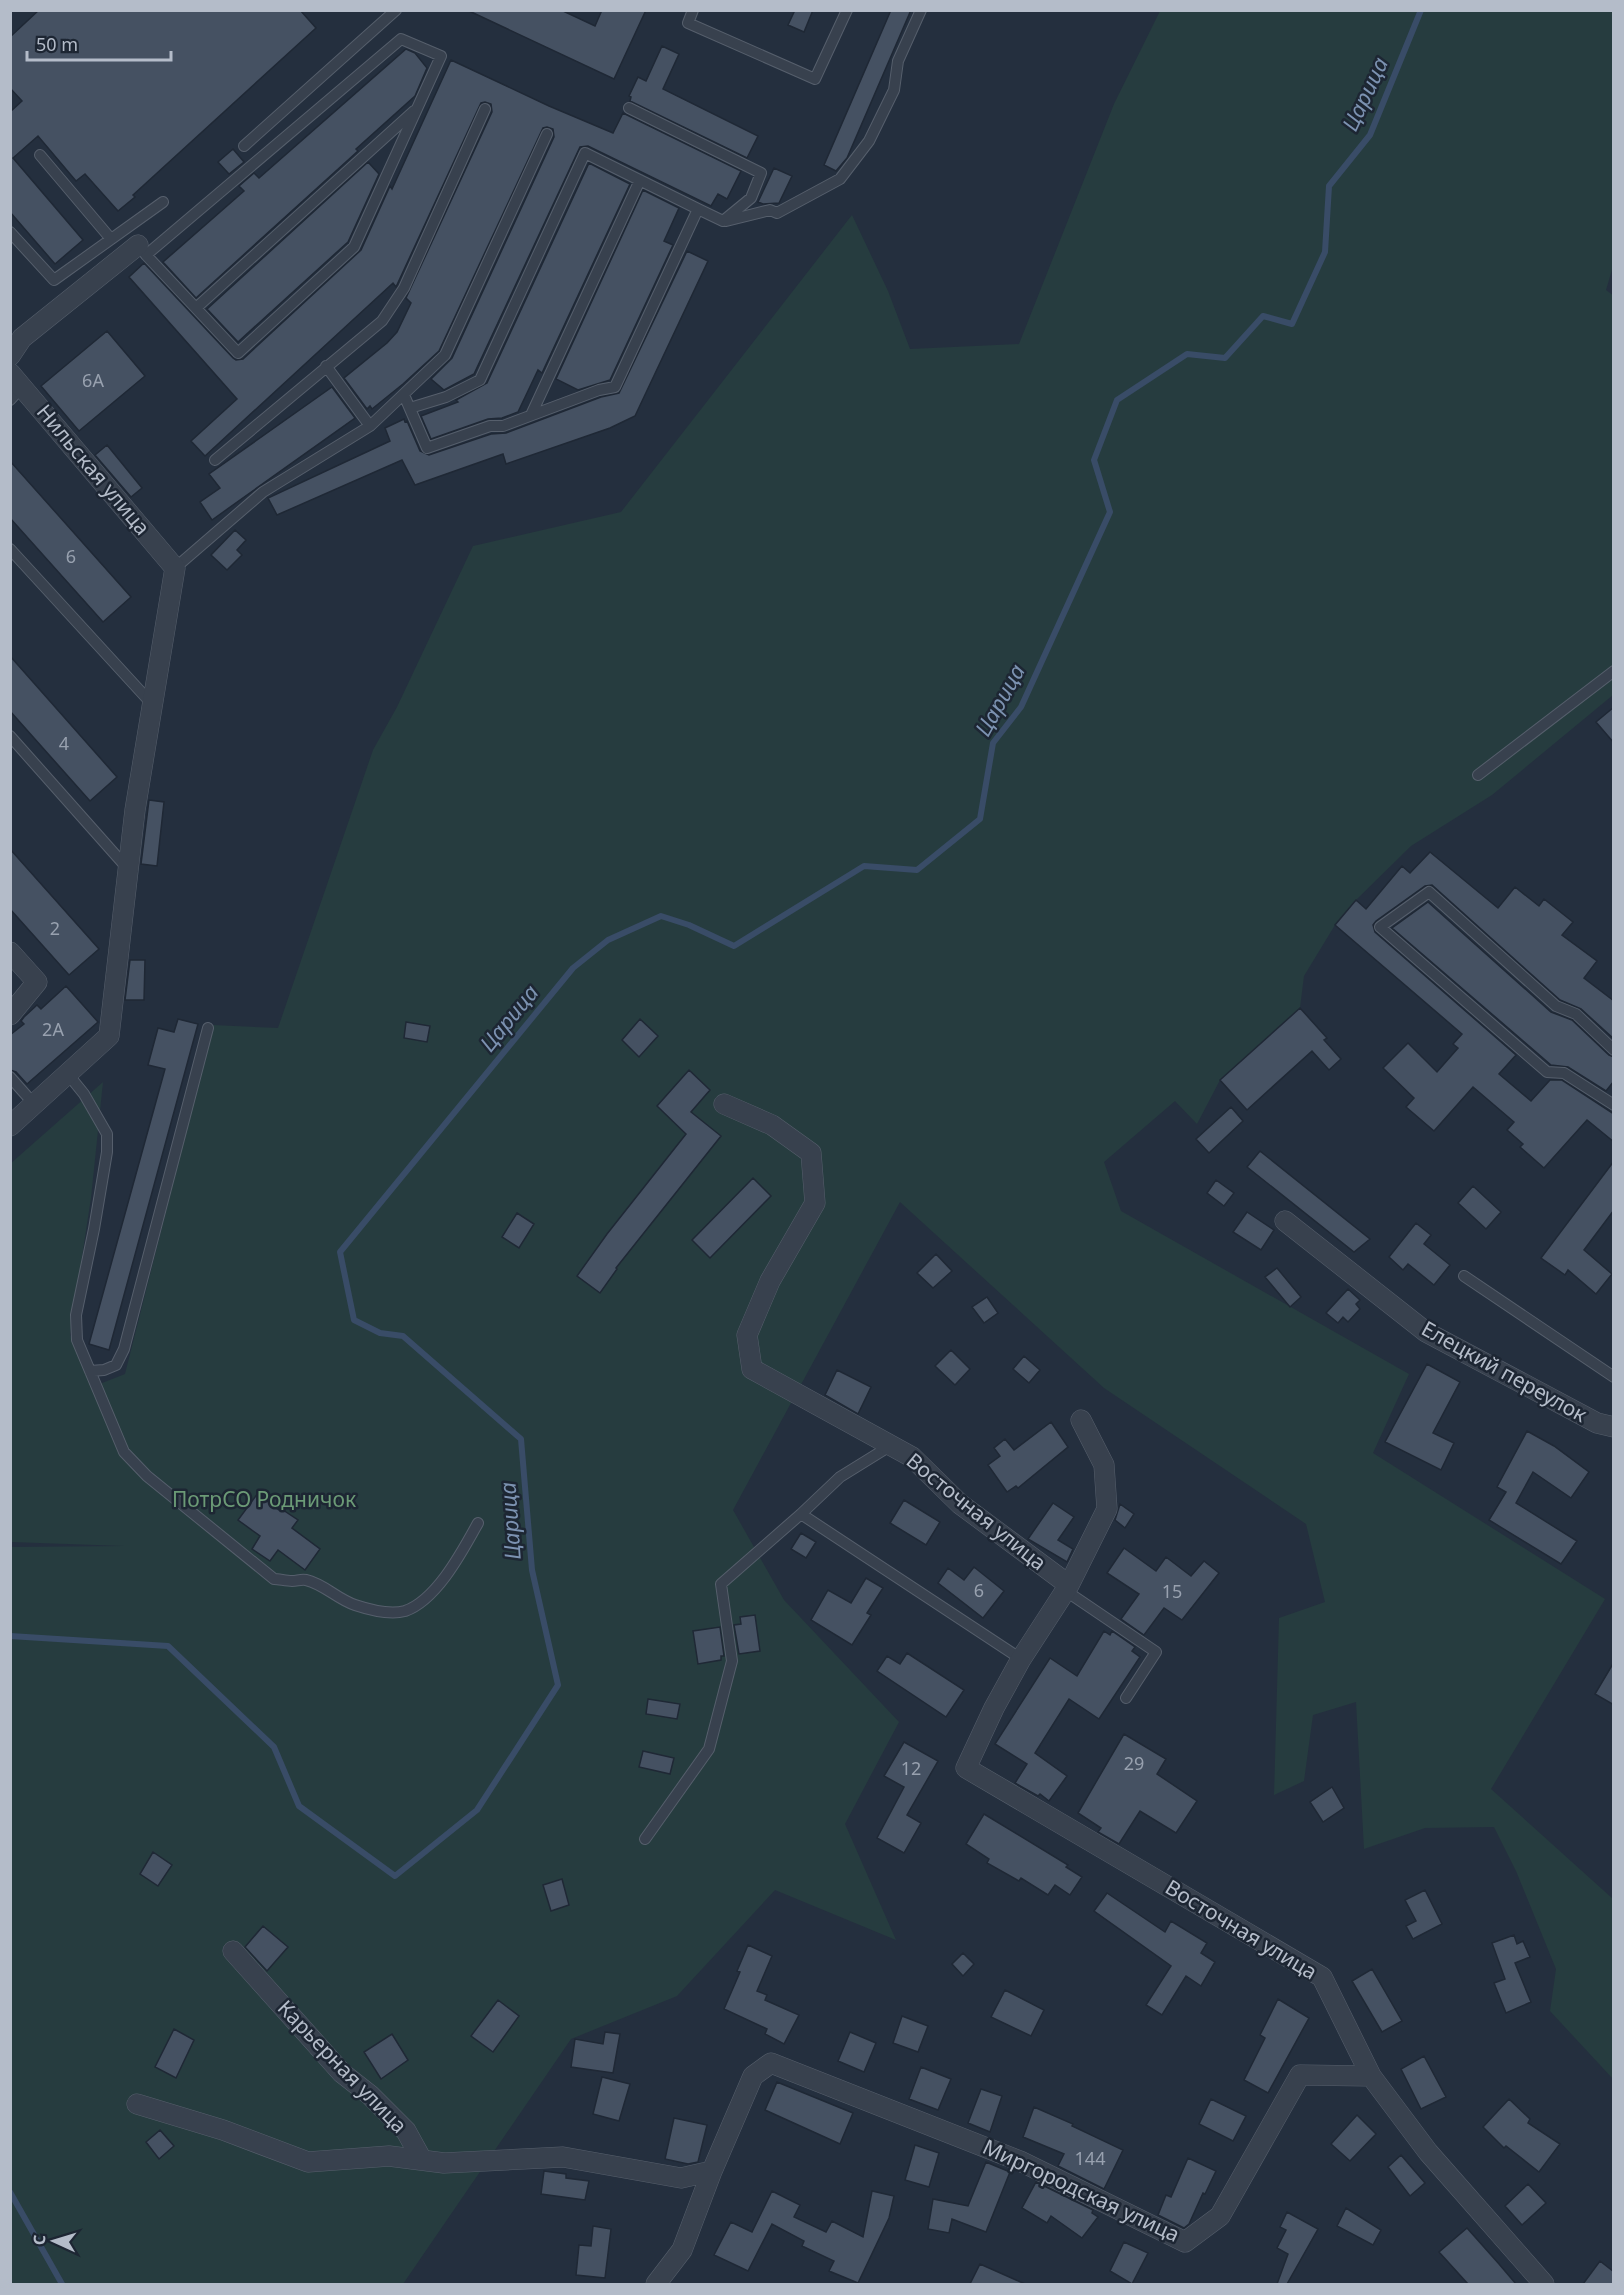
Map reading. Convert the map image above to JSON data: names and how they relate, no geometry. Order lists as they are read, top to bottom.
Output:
{
  "streets": {
    "street": [
      "Нильская улица",
      "Елецкий переулок",
      "Восточная улица",
      "Карьерная улица",
      "Миргородская улица"
    ]
  },
  "crossings": [
    ["Восточная улица", "Миргородская улица"],
    ["Карьерная улица", "Миргородская улица"]
  ],
  "water": ["Царица"],
  "parks": ["ПотрСО Родничок"],
  "house_numbers": [
    "6А",
    "6",
    "4",
    "2",
    "2А",
    "6",
    "15",
    "29",
    "12",
    "144"
  ],
  "scale_bar": "50 m",
  "north": "left"
}
